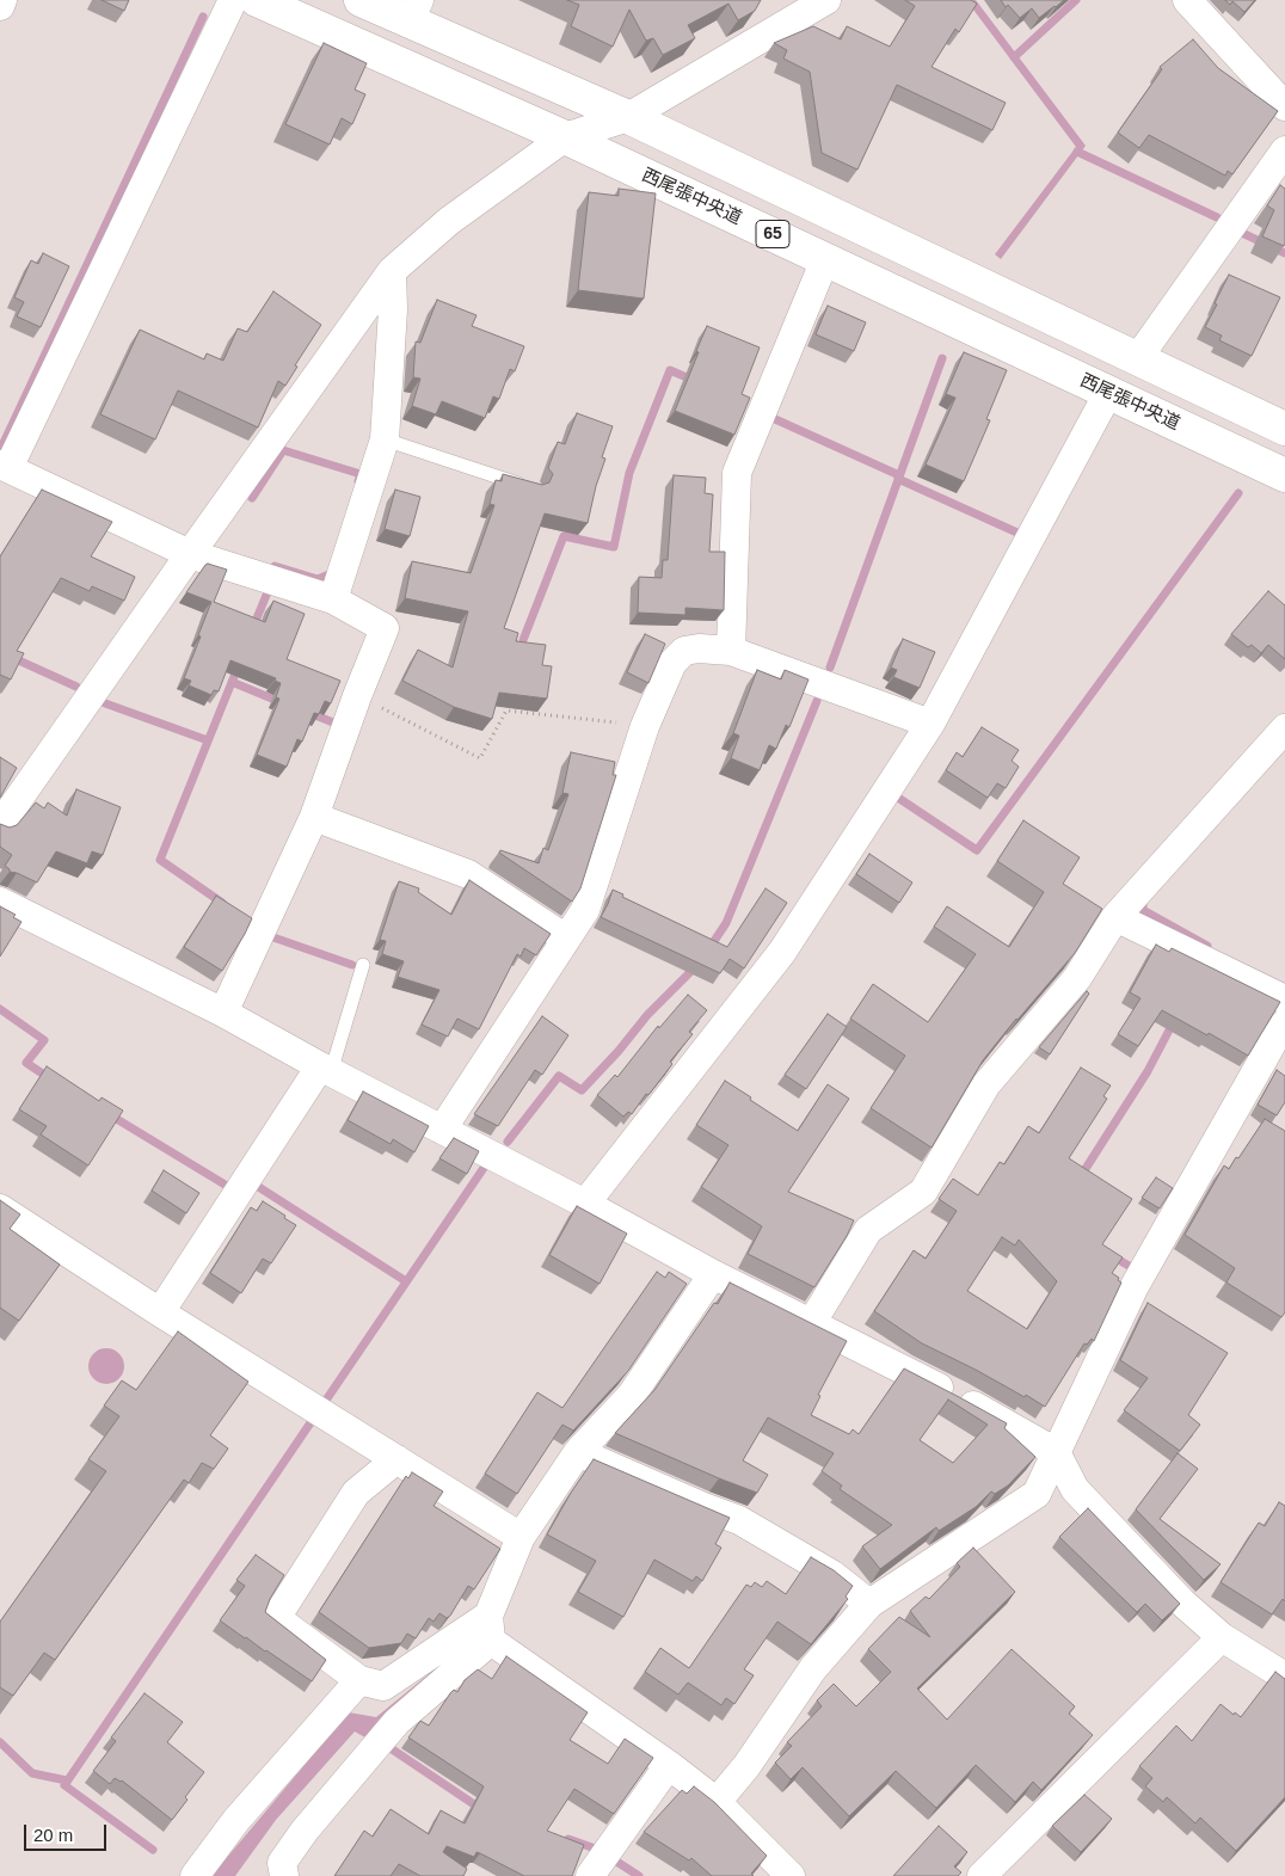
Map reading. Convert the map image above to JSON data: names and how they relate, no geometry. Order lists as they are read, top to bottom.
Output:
{
  "streets": {
    "main road": ["西尾張中央道", "65"]
  },
  "scale_bar": "20 m"
}
